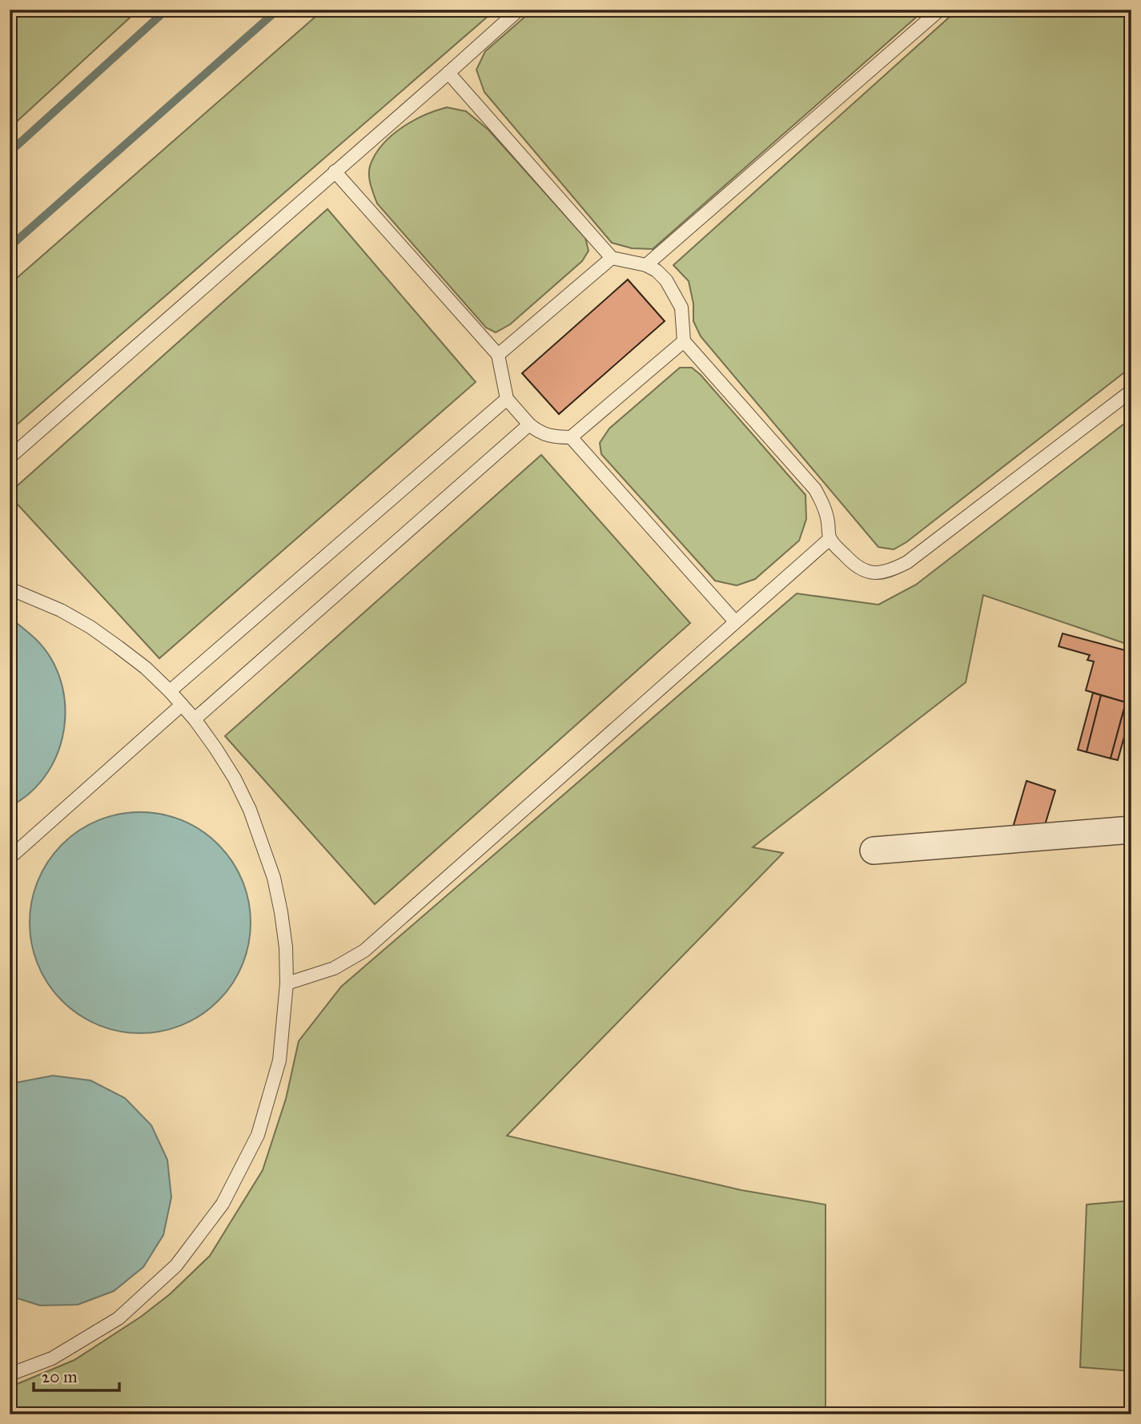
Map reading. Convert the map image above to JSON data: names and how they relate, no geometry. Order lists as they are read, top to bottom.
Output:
{
  "scale_bar": "20 m"
}
